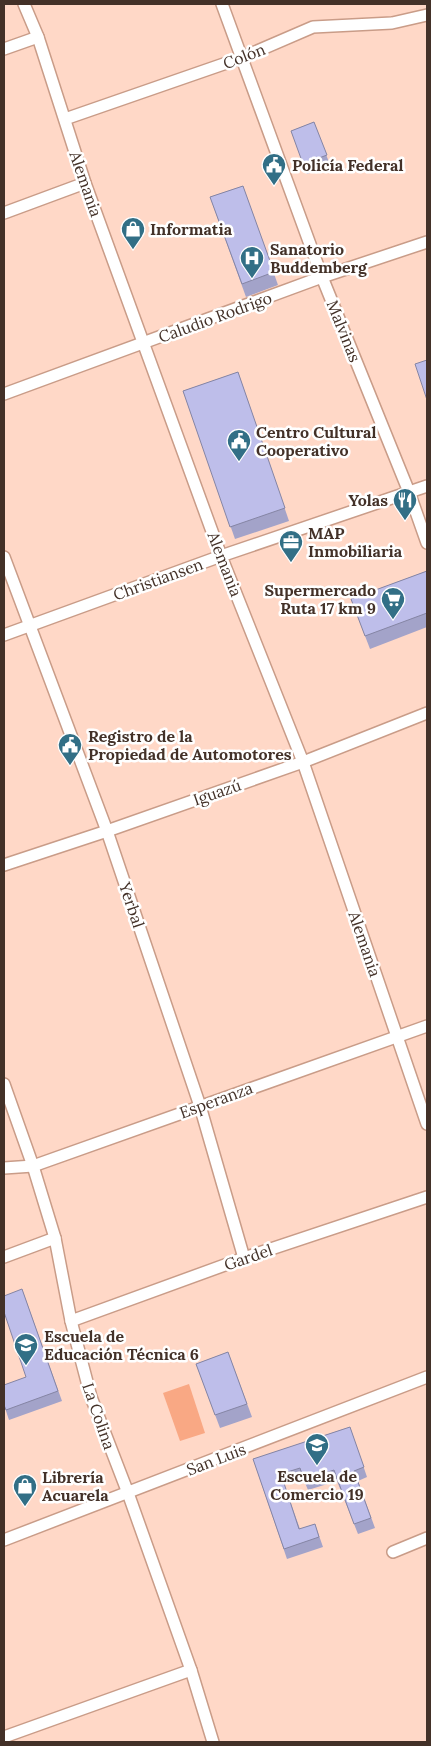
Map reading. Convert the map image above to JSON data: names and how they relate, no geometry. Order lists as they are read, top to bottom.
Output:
{
  "streets": {
    "street": [
      "Colón",
      "Alemania",
      "Caludio Rodrigo",
      "Malvinas",
      "Christiansen",
      "Iguazú",
      "Yerbal",
      "Esperanza",
      "Gardel",
      "La Colina",
      "San Luis"
    ]
  },
  "crossings": [
    ["Colón", "Alemania"],
    ["Colón", "Malvinas"],
    ["Alemania", "Caludio Rodrigo"],
    ["Alemania", "Christiansen"],
    ["Alemania", "Iguazú"],
    ["Alemania", "Esperanza"],
    ["Caludio Rodrigo", "Malvinas"],
    ["Malvinas", "Christiansen"],
    ["Christiansen", "Yerbal"],
    ["Iguazú", "Yerbal"],
    ["Yerbal", "Esperanza"],
    ["Yerbal", "Gardel"],
    ["Esperanza", "La Colina"],
    ["Gardel", "La Colina"],
    ["La Colina", "San Luis"]
  ],
  "places": {
    "public building": ["Policía Federal", "Centro Cultural Cooperativo", "Registro de la Propiedad de Automotores"],
    "shop": ["Informatia", "Librería Acuarela"],
    "hospital": ["Sanatorio Buddemberg"],
    "restaurant": ["Yolas"],
    "office": ["MAP Inmobiliaria"],
    "supermarket": ["Supermercado Ruta 17 km 9"],
    "school or university": ["Escuela de Educación Técnica 6", "Escuela de Comercio 19"]
  }
}
